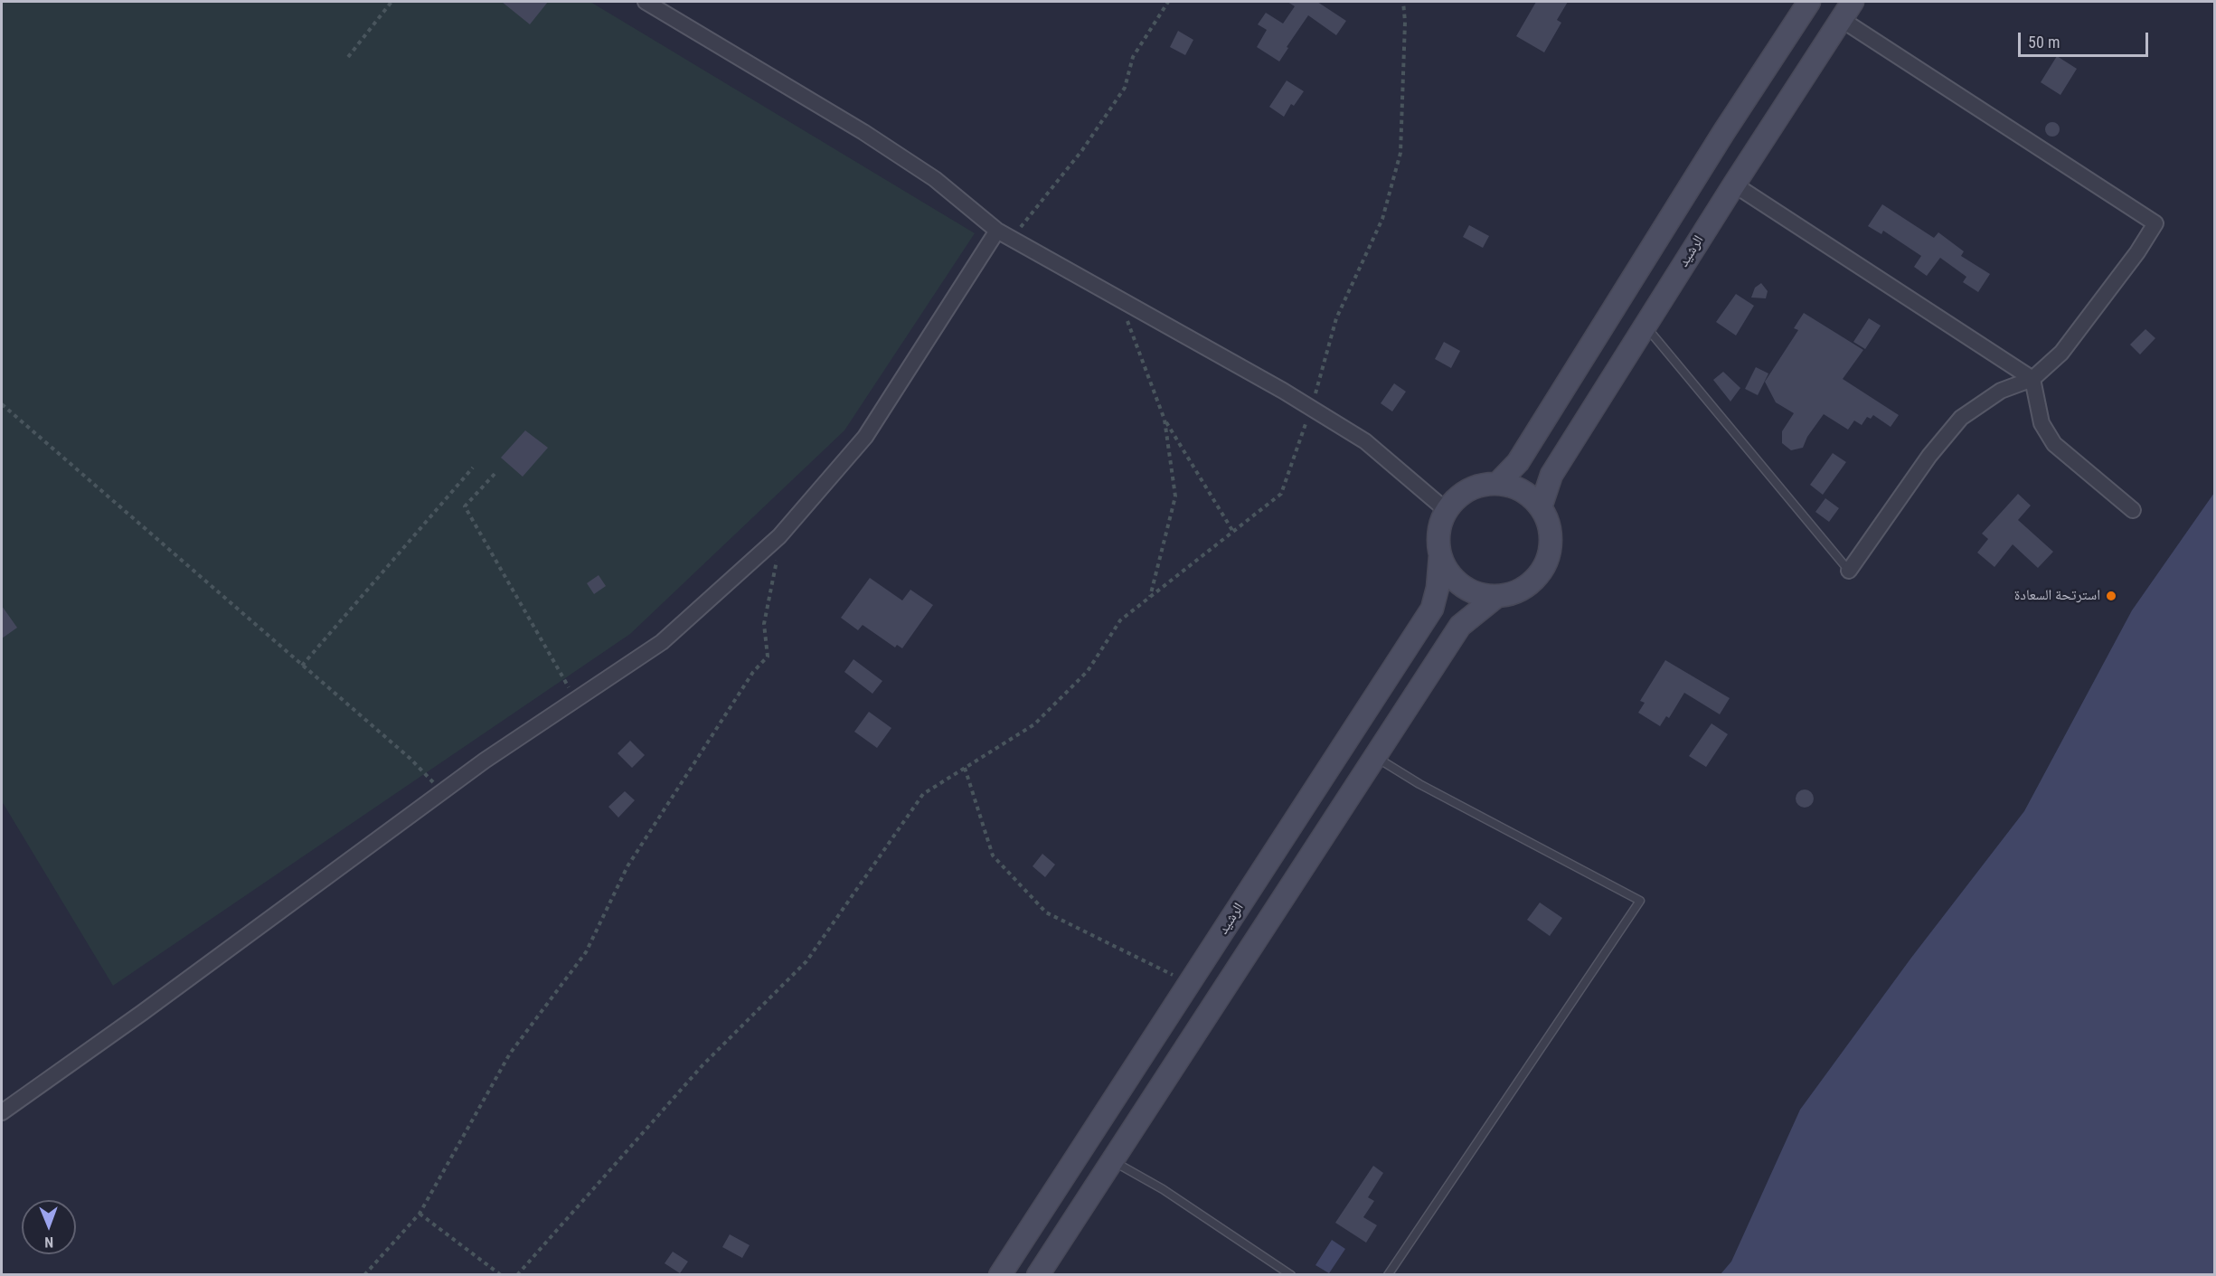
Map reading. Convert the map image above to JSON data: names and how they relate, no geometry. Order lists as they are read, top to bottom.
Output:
{
  "streets": {
    "street": ["الرشيد"]
  },
  "places": ["استرتحة السعادة"],
  "scale_bar": "50 m",
  "north": "bottom"
}
